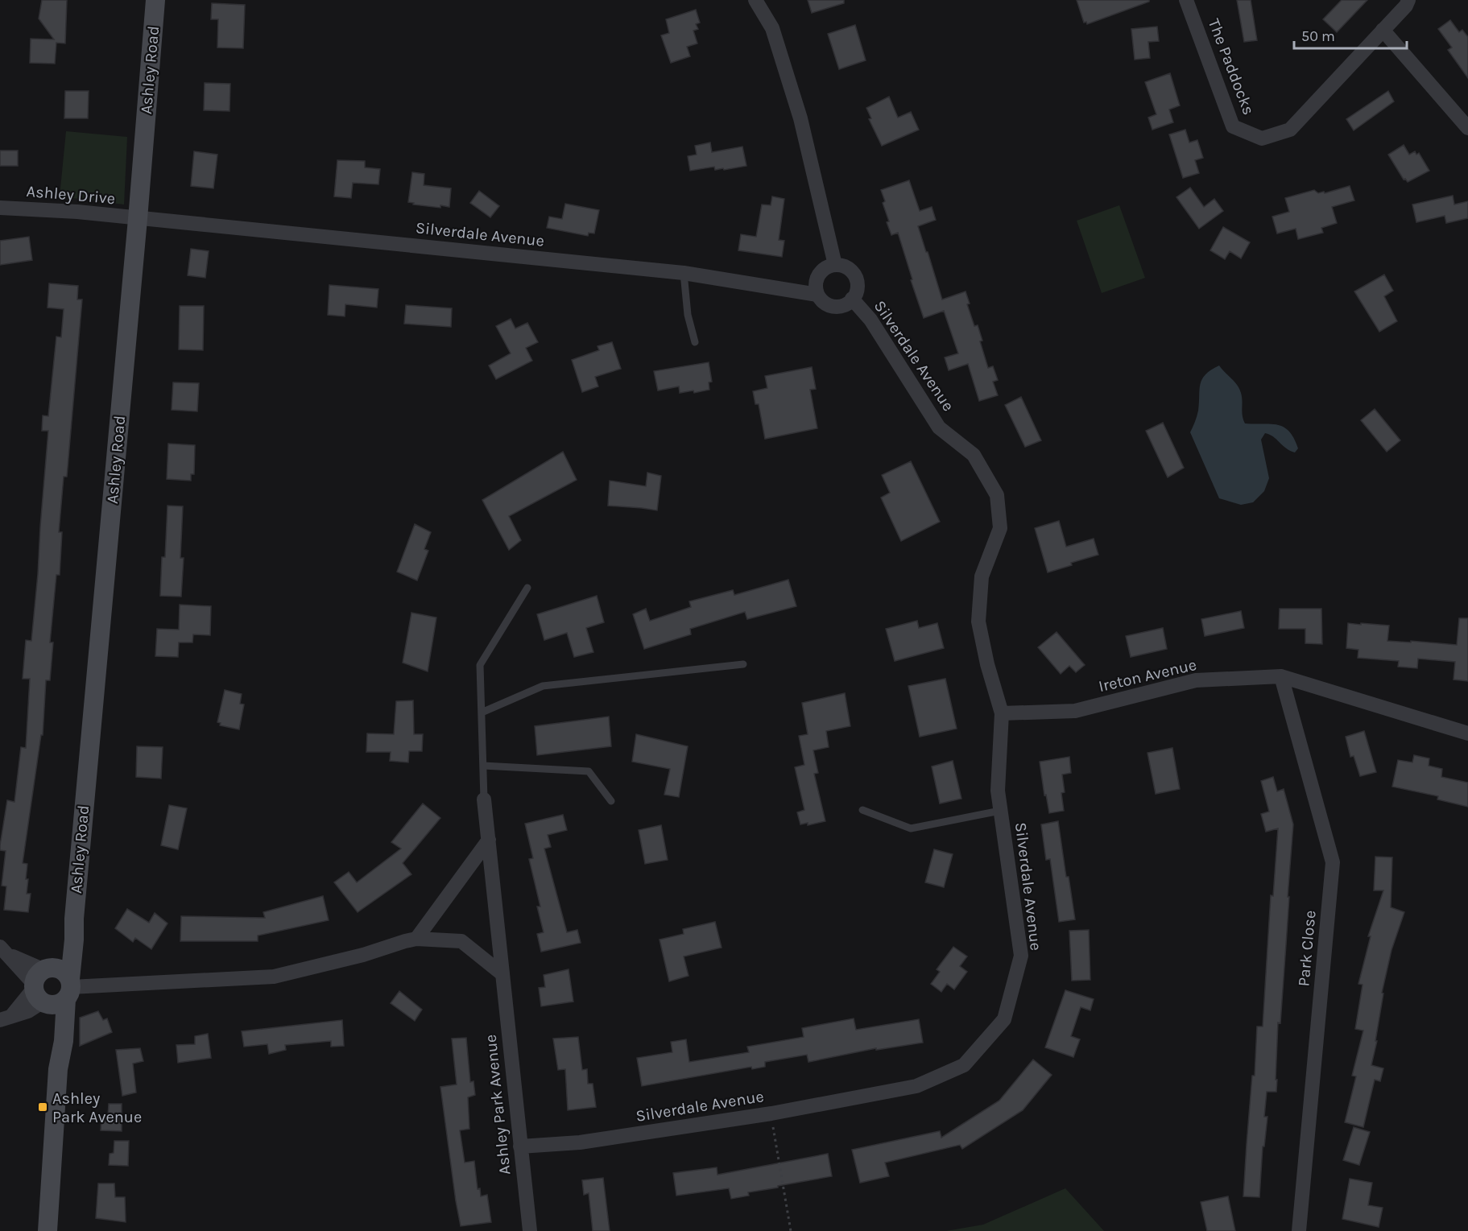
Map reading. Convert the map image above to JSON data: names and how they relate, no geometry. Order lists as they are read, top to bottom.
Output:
{
  "streets": {
    "main road": ["Ashley Road"],
    "street": [
      "The Paddocks",
      "Ashley Drive",
      "Silverdale Avenue",
      "Ireton Avenue",
      "Park Close",
      "Ashley Park Avenue"
    ]
  },
  "crossings": [
    ["Ashley Road", "Ashley Drive"],
    ["Ashley Road", "Silverdale Avenue"],
    ["Ashley Drive", "Silverdale Avenue"],
    ["Silverdale Avenue", "Ireton Avenue"],
    ["Silverdale Avenue", "Ashley Park Avenue"],
    ["Ireton Avenue", "Park Close"]
  ],
  "places": {
    "transit": ["Ashley Park Avenue"]
  },
  "scale_bar": "50 m"
}
